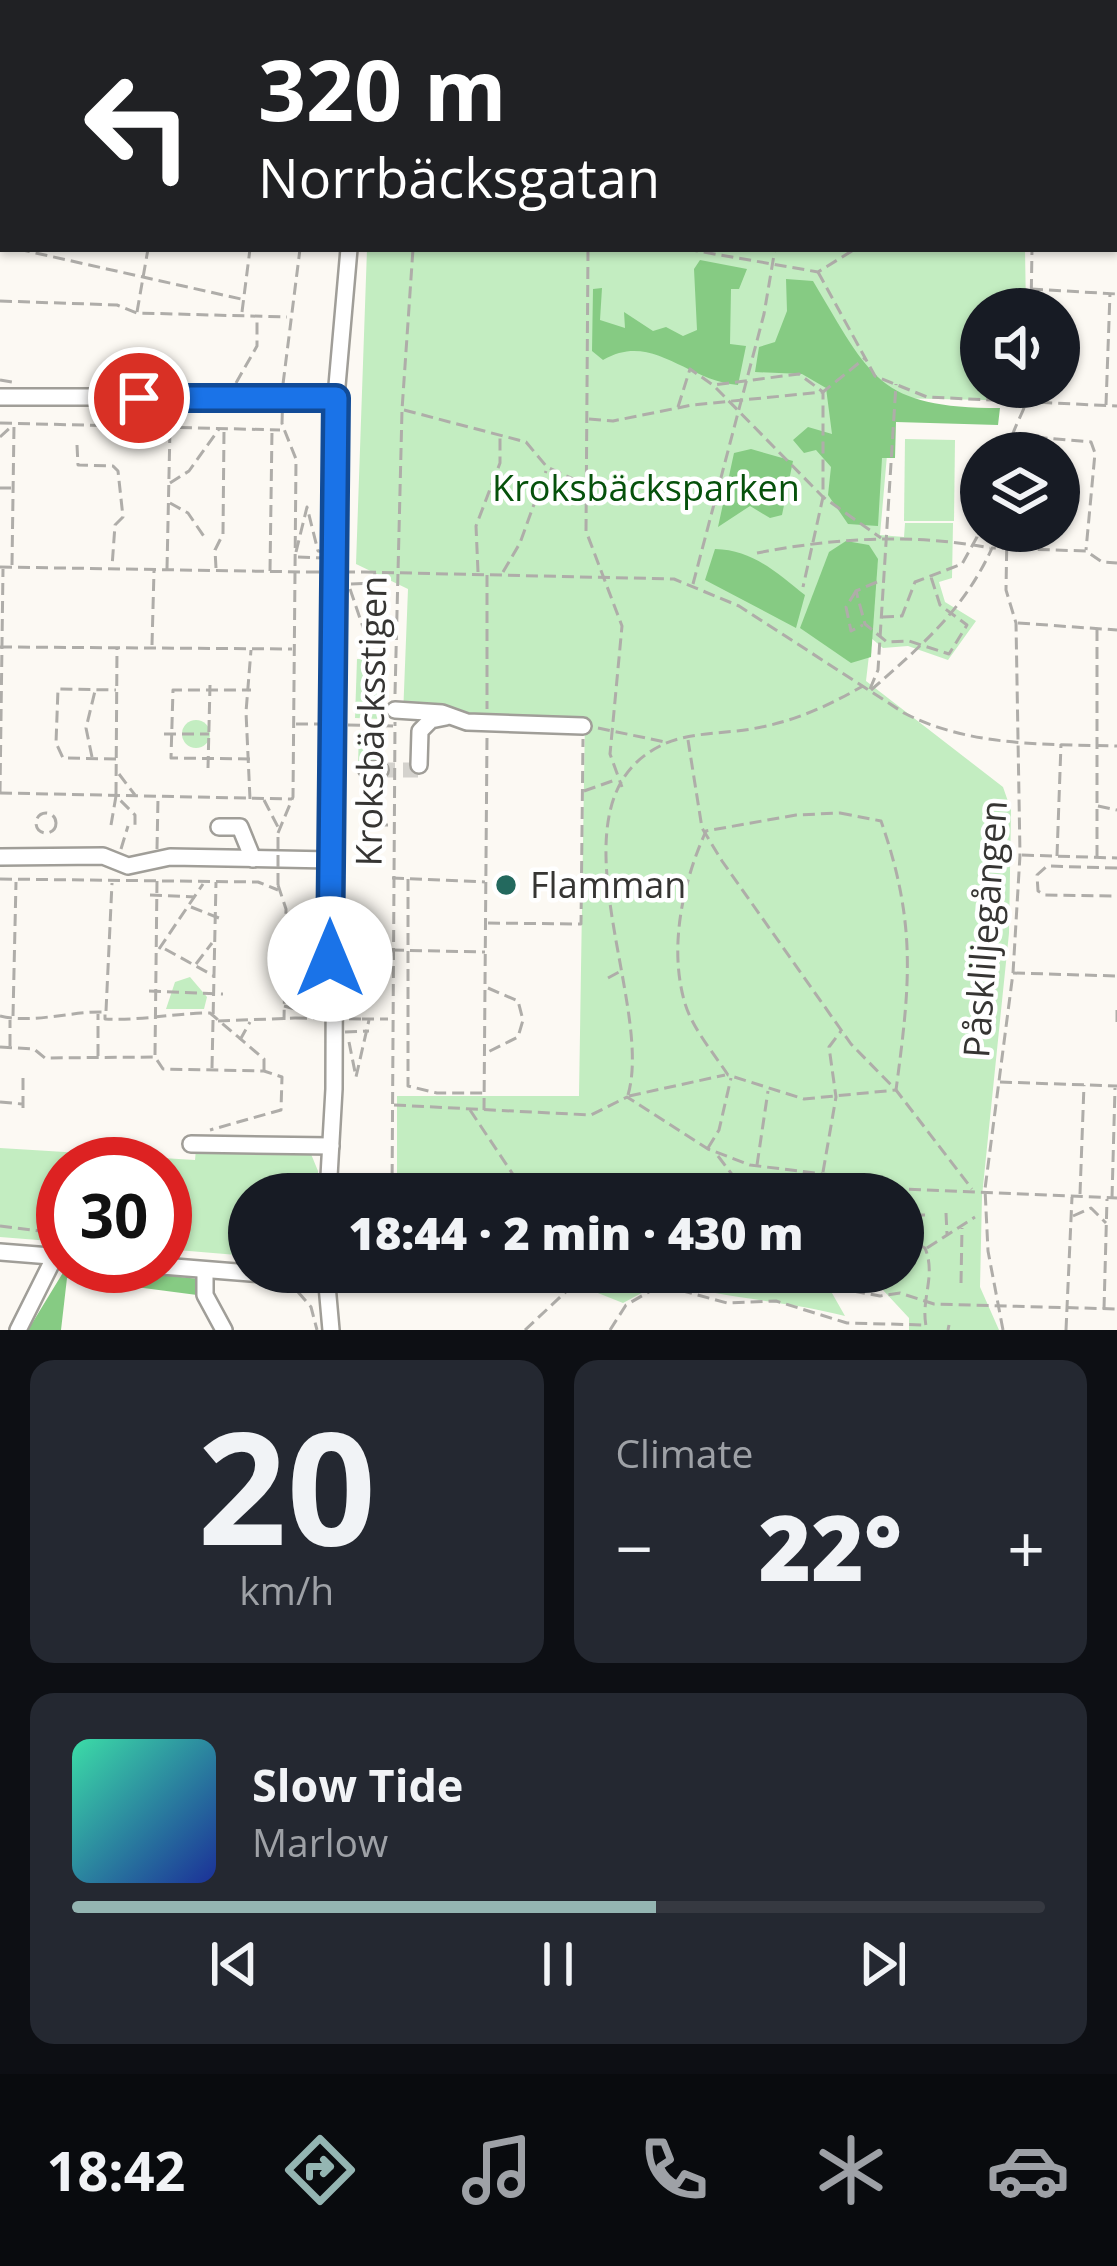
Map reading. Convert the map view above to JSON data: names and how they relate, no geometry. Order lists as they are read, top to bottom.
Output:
{
  "streets": {
    "path": ["Kroksbäcksstigen", "Påskliljegången"]
  },
  "parks": ["Kroksbäcksparken"],
  "places": ["Flamman"],
  "page": {
    "turn": ["320 m", "Norrbäcksgatan"],
    "limit": "30",
    "trip": "18:44 · 2 min · 430 m",
    "tile": [
      ["20", "km/h"],
      "Climate"
    ],
    "heat": ["−", "22°", "+"],
    "song": ["Slow Tide", "Marlow"],
    "tabs": "18:42"
  }
}
